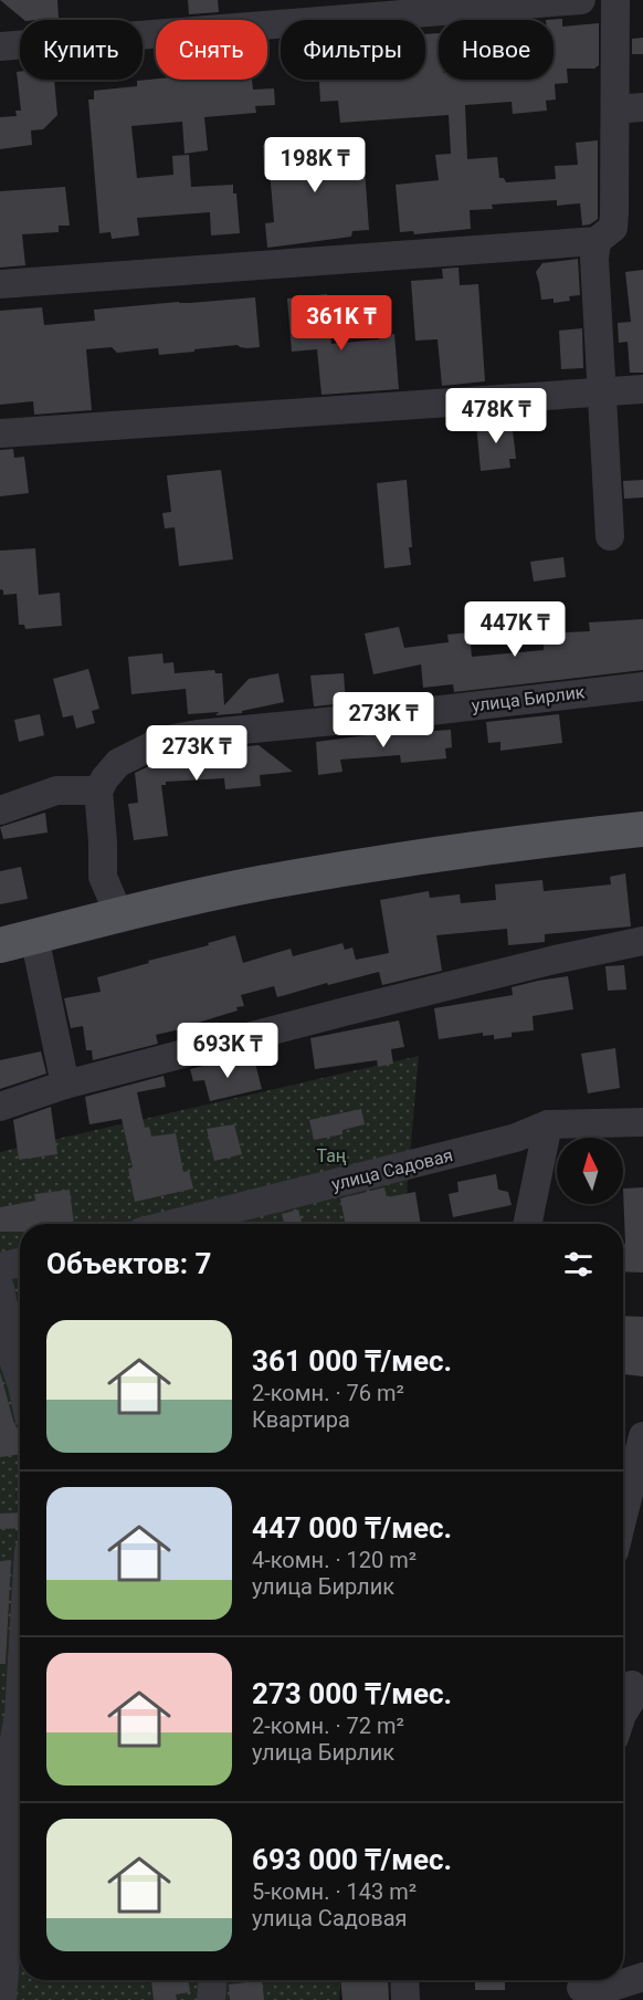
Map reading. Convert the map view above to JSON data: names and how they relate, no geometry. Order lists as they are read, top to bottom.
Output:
{
  "streets": {
    "street": ["улица Бирлик", "улица Садовая"]
  },
  "parks": ["Таң"],
  "north": "top",
  "page": {
    "chip": [
      "Купить",
      "Снять",
      "Фильтры",
      "Новое"
    ],
    "price": [
      "198K ₸",
      "361K ₸",
      "478K ₸",
      "447K ₸",
      "273K ₸",
      "273K ₸",
      "693K ₸"
    ],
    "heading": "Объектов: 7",
    "list": [
      {
        "name": "361 000 ₸/мес.",
        "note": "2-комн. · 76 m² · Квартира"
      },
      {
        "name": "447 000 ₸/мес.",
        "note": "4-комн. · 120 m² · улица Бирлик"
      },
      {
        "name": "273 000 ₸/мес.",
        "note": "2-комн. · 72 m² · улица Бирлик"
      },
      {
        "name": "693 000 ₸/мес.",
        "note": "5-комн. · 143 m² · улица Садовая"
      }
    ]
  }
}
